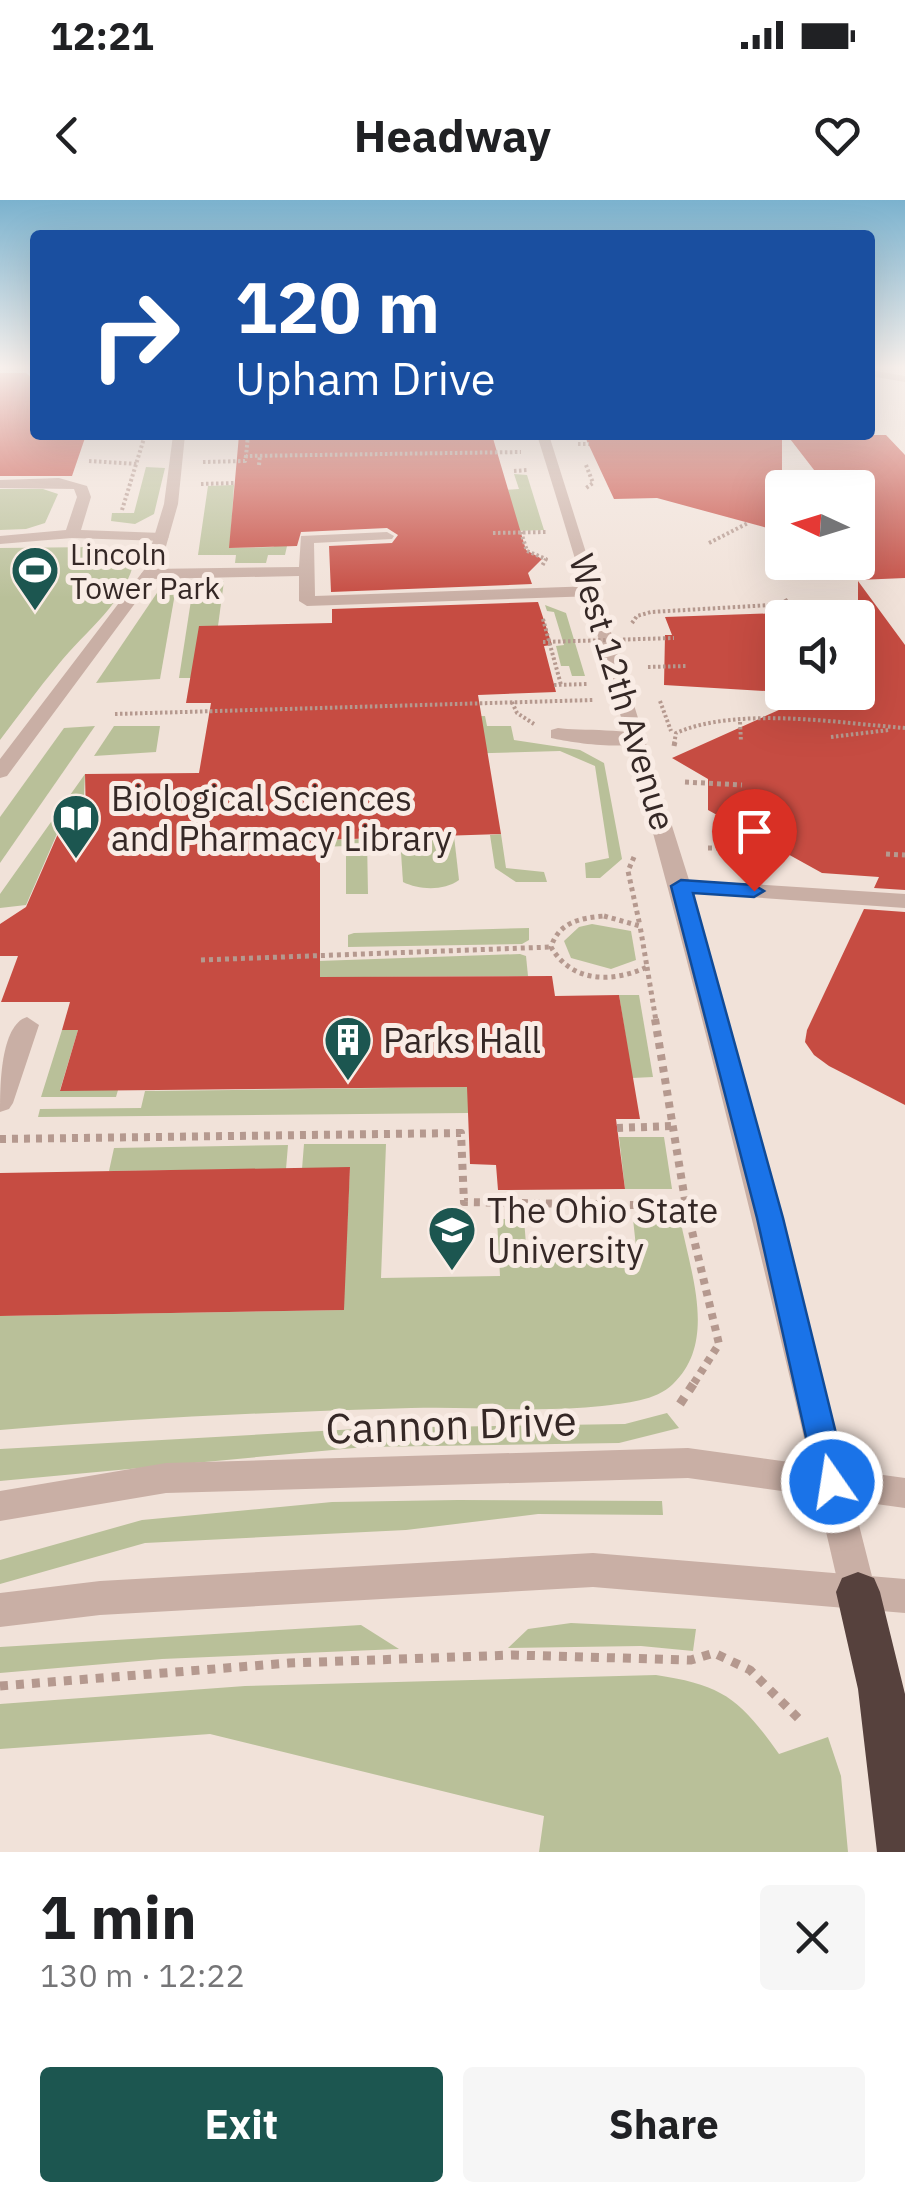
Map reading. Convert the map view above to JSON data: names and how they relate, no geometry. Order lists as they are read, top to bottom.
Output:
{
  "streets": {
    "street": ["West 12th Avenue", "Cannon Drive"]
  },
  "crossings": [
    ["West 12th Avenue", "Cannon Drive"]
  ],
  "places": {
    "sports": ["Lincoln Tower Park"],
    "library": ["Biological Sciences and Pharmacy Library"],
    "building": ["Parks Hall"],
    "school or university": ["The Ohio State University"]
  },
  "north": "left",
  "page": {
    "status": "12:21",
    "header": "Headway",
    "turn": ["120 m", "Upham Drive"],
    "heading": ["1 min", "130 m · 12:22"],
    "buttons": ["Exit", "Share"]
  }
}
